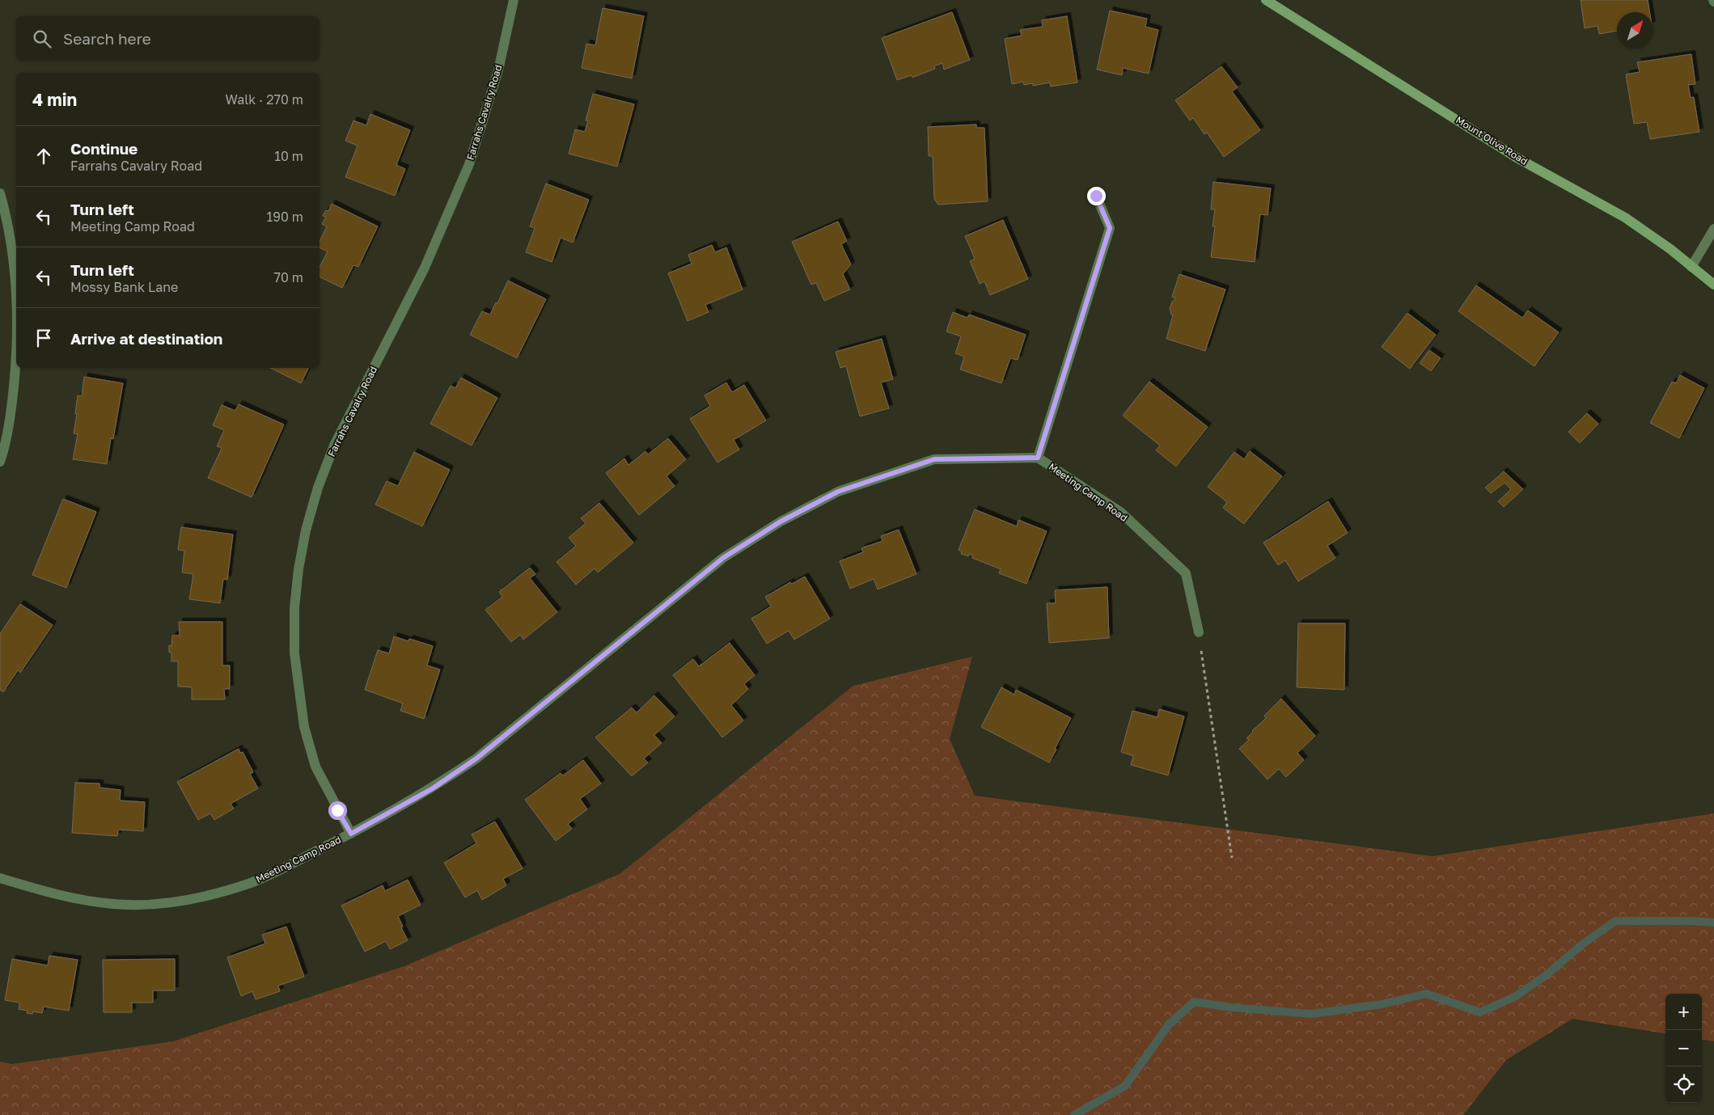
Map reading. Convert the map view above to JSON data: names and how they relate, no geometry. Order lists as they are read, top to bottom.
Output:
{
  "streets": {
    "street": ["Farrahs Cavalry Road", "Mount Olive Road", "Meeting Camp Road"]
  },
  "crossings": [
    ["Farrahs Cavalry Road", "Meeting Camp Road"]
  ],
  "north": "top right",
  "page": {
    "search": "Search here",
    "heading": ["4 min", "Walk · 270 m"],
    "list": [
      ["Continue", "Farrahs Cavalry Road", "10 m"],
      ["Turn left", "Meeting Camp Road", "190 m"],
      ["Turn left", "Mossy Bank Lane", "70 m"],
      "Arrive at destination"
    ],
    "map_buttons": ["+", "−"]
  }
}
